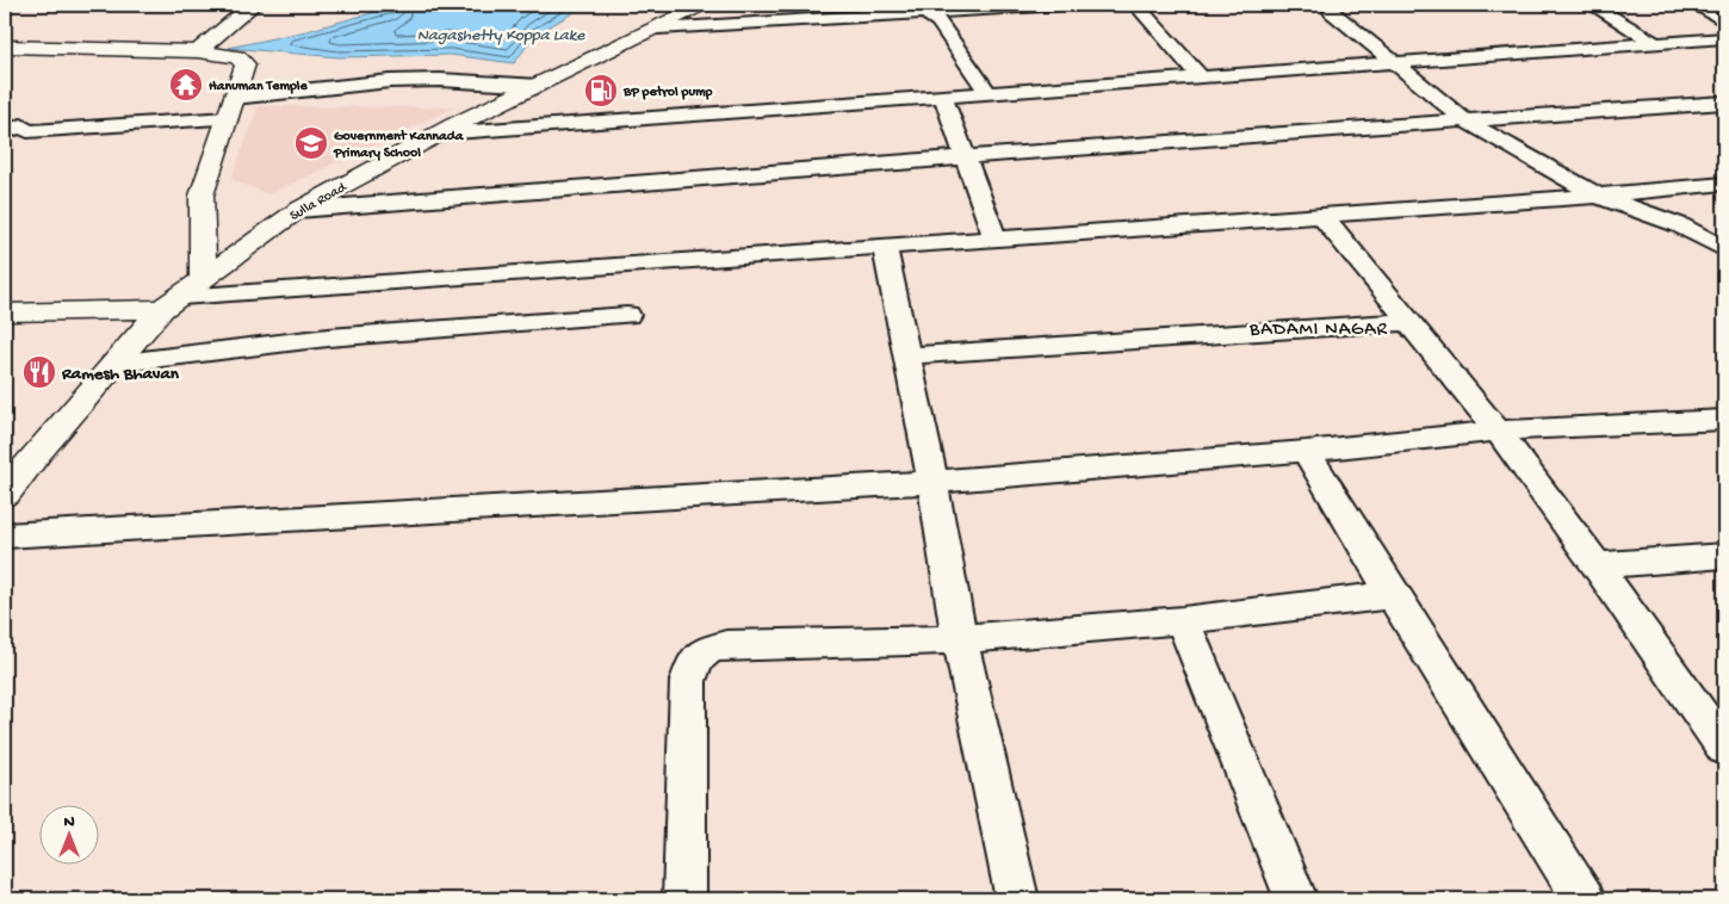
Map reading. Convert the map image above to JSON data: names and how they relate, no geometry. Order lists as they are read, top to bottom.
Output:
{
  "streets": {
    "street": ["Sulla Road"]
  },
  "districts": ["BADAMI NAGAR"],
  "water": ["Nagashetty Koppa Lake"],
  "places": {
    "temple": ["Hanuman Temple"],
    "fuel station": ["BP petrol pump"],
    "school or university": ["Government Kannada Primary School"],
    "restaurant": ["Ramesh Bhavan"]
  },
  "north": "top"
}
